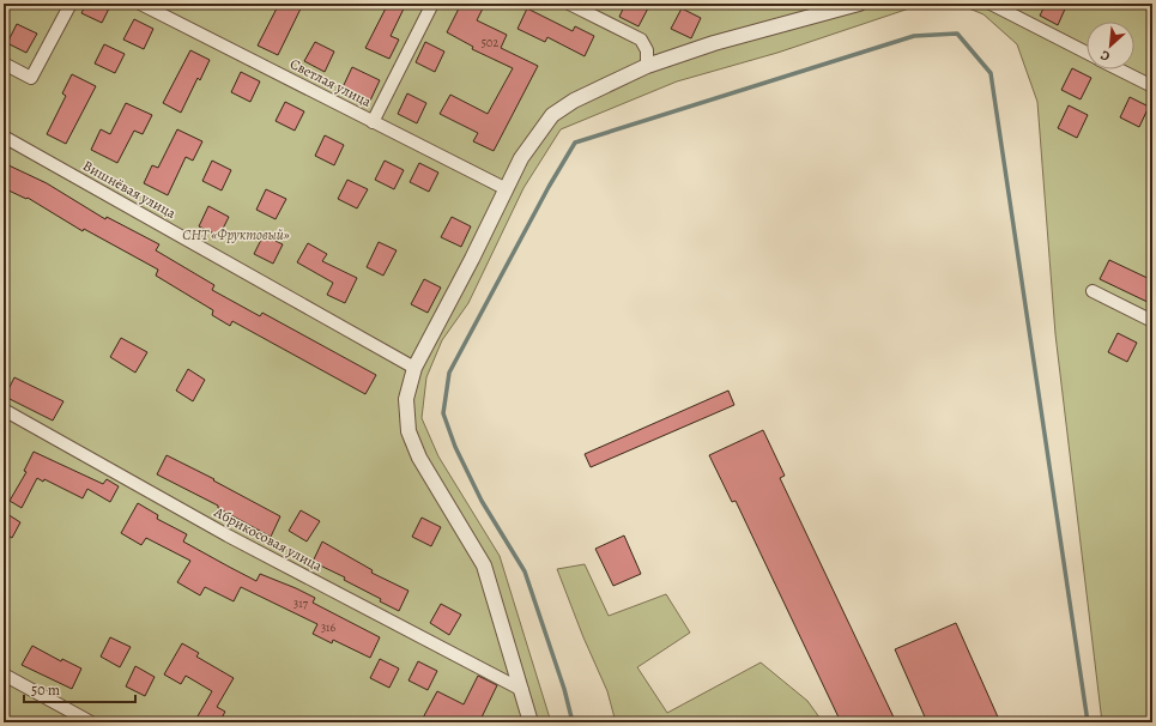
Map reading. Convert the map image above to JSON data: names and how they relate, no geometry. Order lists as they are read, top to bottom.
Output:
{
  "streets": {
    "street": ["Светлая улица", "Вишнёвая улица", "Абрикосовая улица"]
  },
  "parks": ["СНТ «Фруктовый»"],
  "house_numbers": ["502", "317", "316"],
  "scale_bar": "50 m",
  "north": "bottom left"
}
